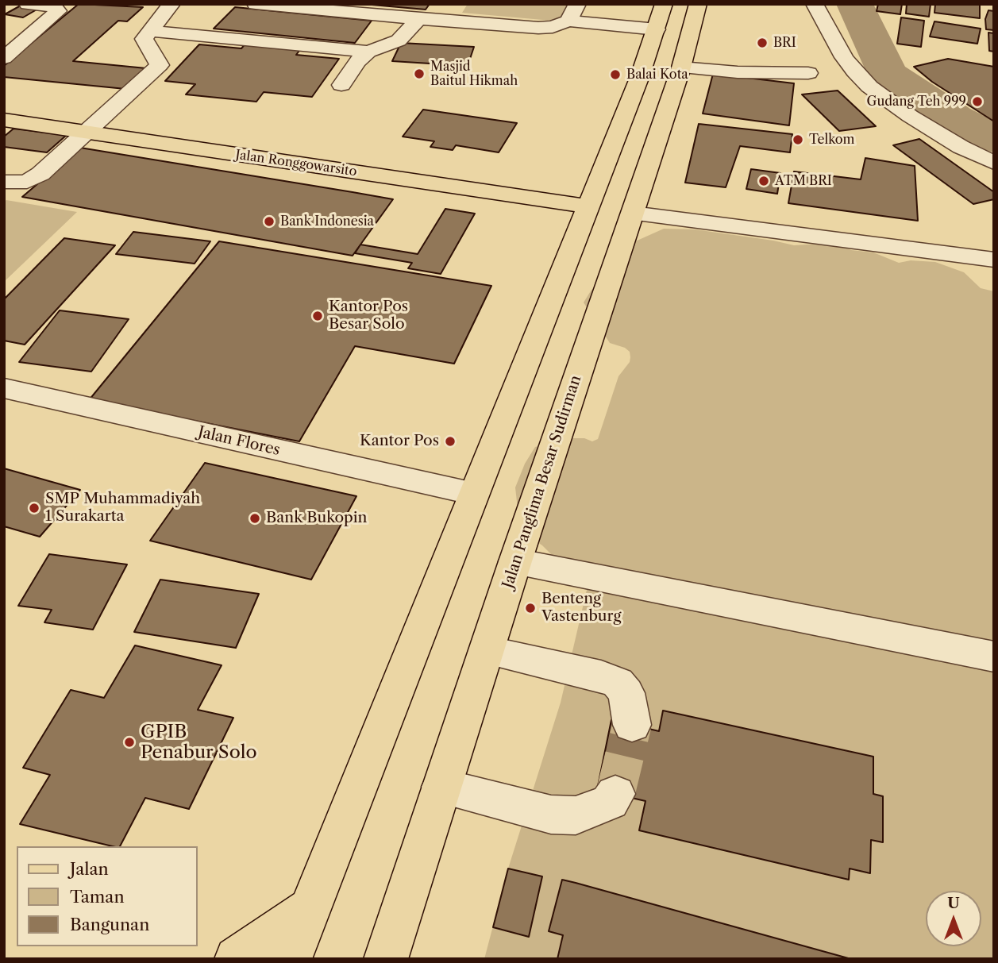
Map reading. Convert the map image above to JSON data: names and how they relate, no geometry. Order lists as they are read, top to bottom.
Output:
{
  "streets": {
    "main road": ["Jalan Ronggowarsito", "Jalan Panglima Besar Sudirman"],
    "street": ["Jalan Flores"]
  },
  "places": [
    "BRI",
    "Masjid Baitul Hikmah",
    "Balai Kota",
    "Gudang Teh 999",
    "Telkom",
    "ATM BRI",
    "Bank Indonesia",
    "Kantor Pos Besar Solo",
    "Kantor Pos",
    "SMP Muhammadiyah 1 Surakarta",
    "Bank Bukopin",
    "Benteng Vastenburg",
    "GPIB Penabur Solo"
  ],
  "legend": ["Jalan", "Taman", "Bangunan"],
  "north": "top"
}
